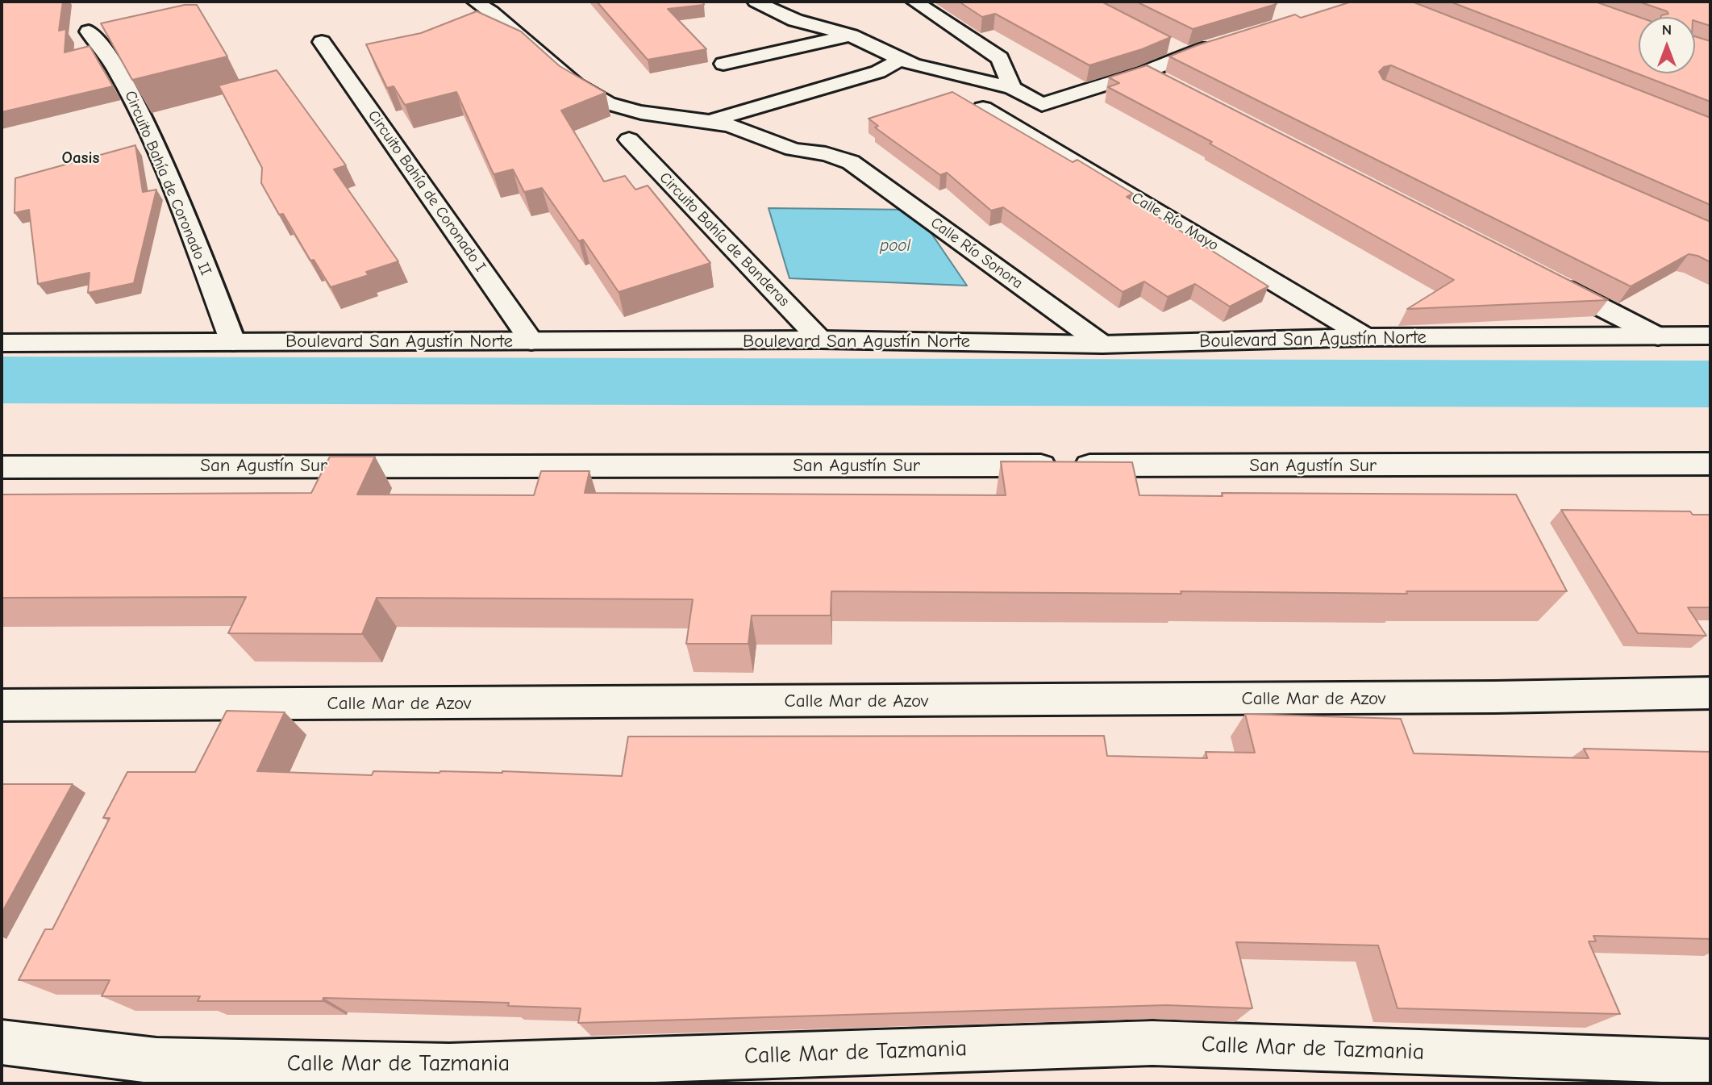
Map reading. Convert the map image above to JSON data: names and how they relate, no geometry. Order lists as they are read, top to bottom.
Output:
{
  "streets": {
    "street": [
      "Circuito Bahía de Coronado II",
      "Circuito Bahía de Coronado I",
      "Calle Río Mayo",
      "Circuito Bahía de Banderas",
      "Calle Río Sonora",
      "Boulevard San Agustín Norte",
      "San Agustín Sur",
      "Calle Mar de Azov",
      "Calle Mar de Tazmania"
    ]
  },
  "crossings": [
    ["Circuito Bahía de Coronado II", "Boulevard San Agustín Norte"],
    ["Circuito Bahía de Coronado I", "Boulevard San Agustín Norte"],
    ["Calle Río Mayo", "Boulevard San Agustín Norte"],
    ["Circuito Bahía de Banderas", "Boulevard San Agustín Norte"],
    ["Calle Río Sonora", "Boulevard San Agustín Norte"]
  ],
  "districts": ["Oasis"],
  "water": ["pool"],
  "north": "top"
}
